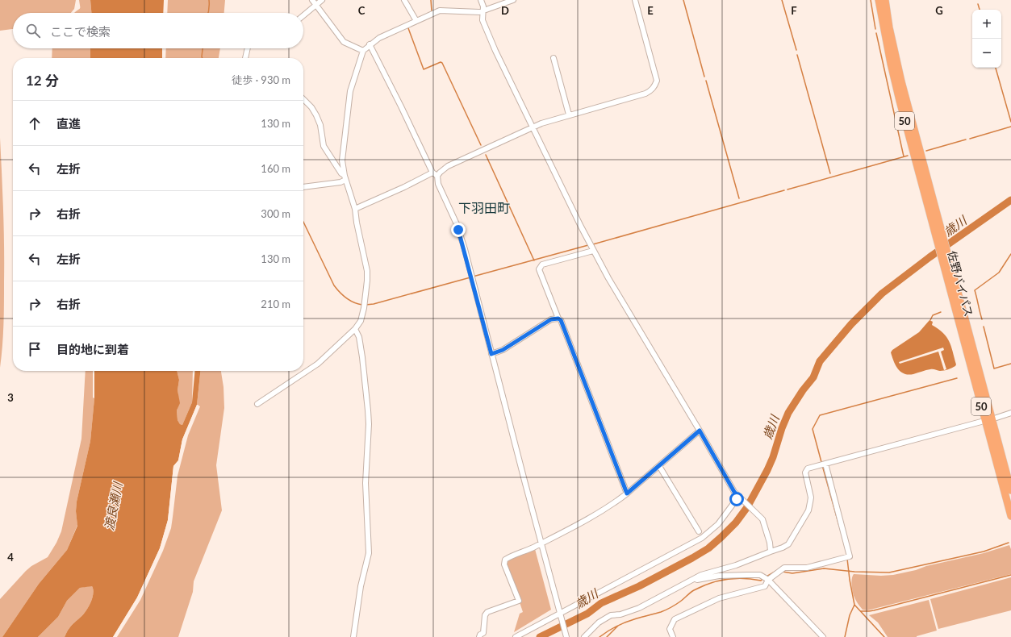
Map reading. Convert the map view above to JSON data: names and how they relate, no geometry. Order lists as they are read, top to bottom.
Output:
{
  "streets": {
    "highway": ["50", "佐野バイパス"]
  },
  "districts": ["下羽田町"],
  "water": ["歳川", "渡良瀬川"],
  "page": {
    "map_buttons": ["+", "−"],
    "search": "ここで検索",
    "heading": ["12 分", "徒歩 · 930 m"],
    "list": [
      ["直進", "130 m"],
      ["左折", "160 m"],
      ["右折", "300 m"],
      ["左折", "130 m"],
      ["右折", "210 m"],
      "目的地に到着"
    ]
  },
  "grid": {
    "columns": [
      "C",
      "D",
      "E",
      "F",
      "G"
    ],
    "rows": ["3", "4"]
  }
}
